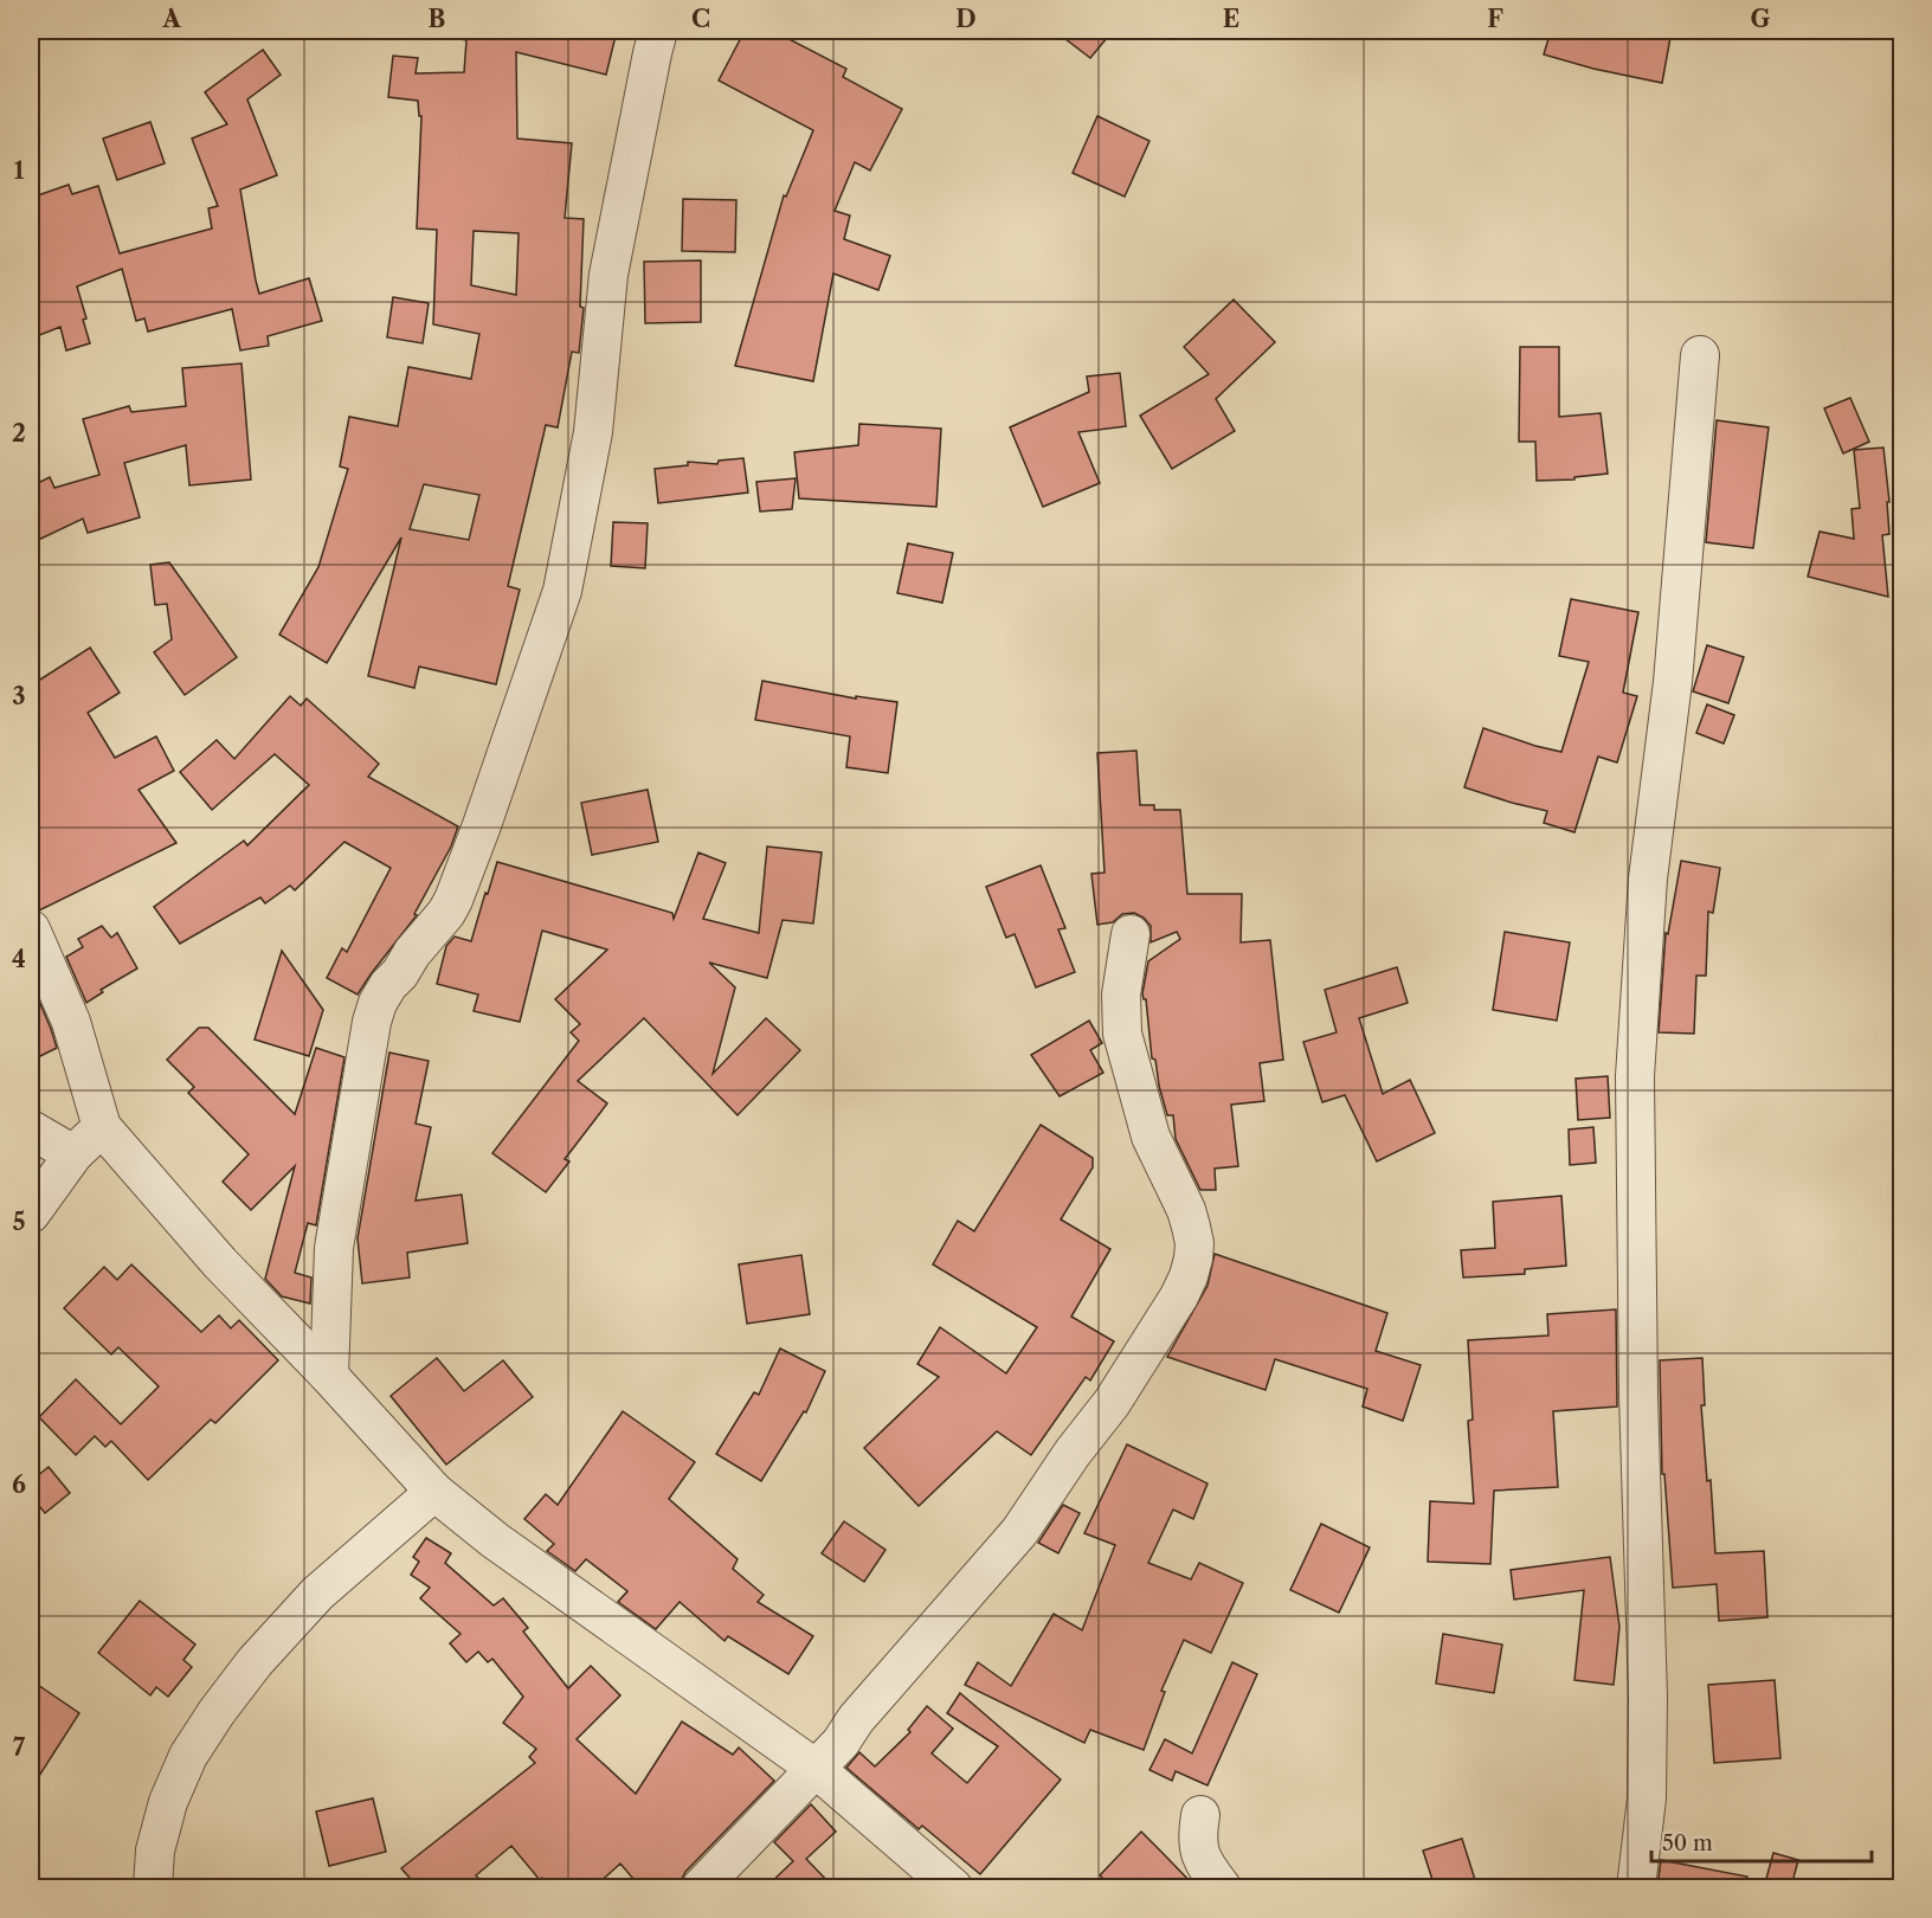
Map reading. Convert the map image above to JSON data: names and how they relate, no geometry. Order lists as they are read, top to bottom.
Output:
{
  "scale_bar": "50 m",
  "grid": {
    "columns": [
      "A",
      "B",
      "C",
      "D",
      "E",
      "F",
      "G"
    ],
    "rows": [
      "1",
      "2",
      "3",
      "4",
      "5",
      "6",
      "7"
    ]
  }
}
